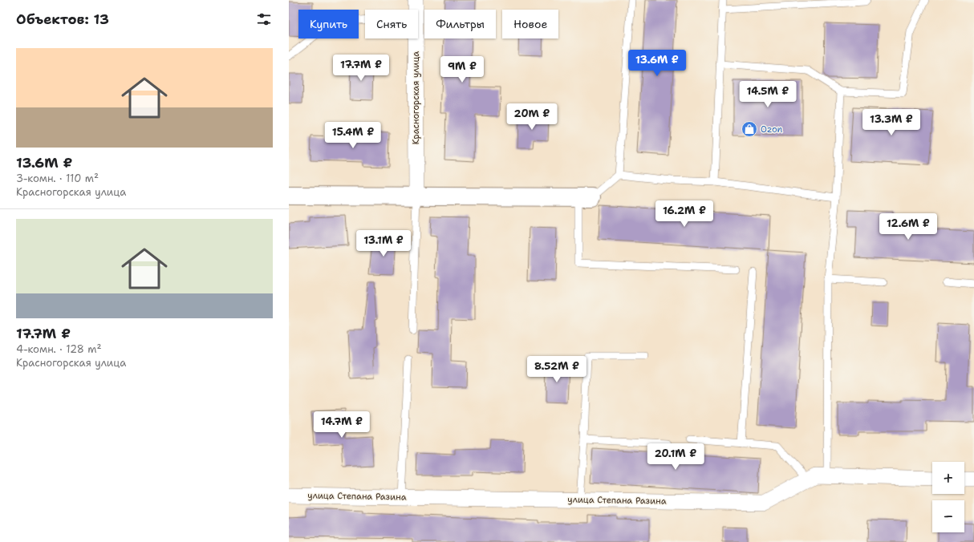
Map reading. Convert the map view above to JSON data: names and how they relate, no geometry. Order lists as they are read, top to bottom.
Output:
{
  "streets": {
    "street": ["Красногорская улица", "улица Степана Разина"]
  },
  "places": {
    "shop": ["Ozon"]
  },
  "page": {
    "heading": "Объектов: 13",
    "chip": [
      "Купить",
      "Снять",
      "Фильтры",
      "Новое"
    ],
    "list": [
      {
        "name": "13.6M ₽",
        "note": "3-комн. · 110 m² · Красногорская улица"
      },
      {
        "name": "17.7M ₽",
        "note": "4-комн. · 128 m² · Красногорская улица"
      }
    ],
    "price": [
      "13.6M ₽",
      "17.7M ₽",
      "9M ₽",
      "14.5M ₽",
      "20M ₽",
      "13.3M ₽",
      "15.4M ₽",
      "16.2M ₽",
      "12.6M ₽",
      "13.1M ₽",
      "8.52M ₽",
      "14.7M ₽",
      "20.1M ₽"
    ],
    "map_buttons": ["+", "−"]
  }
}
